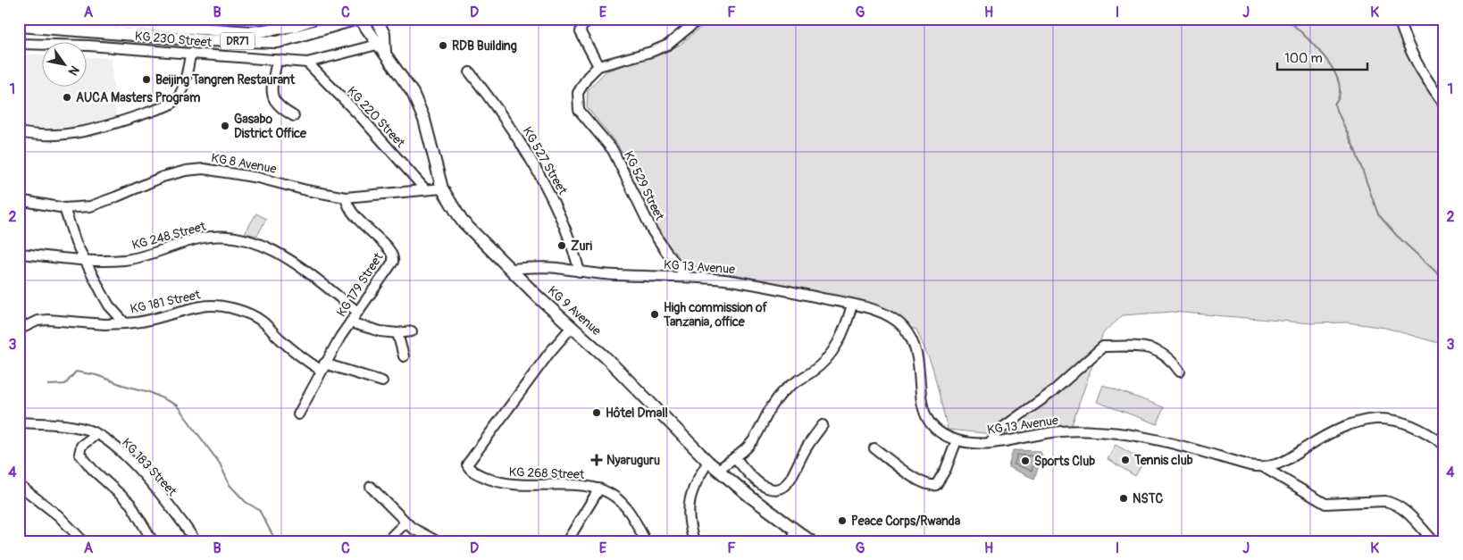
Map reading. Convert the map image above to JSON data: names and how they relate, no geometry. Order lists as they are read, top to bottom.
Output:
{
  "streets": {
    "main road": ["DR71", "KG 9 Avenue"],
    "street": [
      "KG 230 Street",
      "KG 220 Street",
      "KG 527 Street",
      "KG 8 Avenue",
      "KG 529 Street",
      "KG 248 Street",
      "KG 13 Avenue",
      "KG 179 Street",
      "KG 181 Street",
      "KG 183 Street",
      "KG 268 Street"
    ]
  },
  "crossings": [
    ["KG 230 Street", "KG 220 Street"],
    ["KG 230 Street", "KG 9 Avenue"],
    ["DR71", "KG 9 Avenue"],
    ["KG 220 Street", "KG 8 Avenue"],
    ["KG 527 Street", "KG 13 Avenue"],
    ["KG 8 Avenue", "KG 179 Street"],
    ["KG 8 Avenue", "KG 181 Street"],
    ["KG 8 Avenue", "KG 9 Avenue"],
    ["KG 529 Street", "KG 13 Avenue"],
    ["KG 248 Street", "KG 179 Street"],
    ["KG 248 Street", "KG 181 Street"],
    ["KG 13 Avenue", "KG 9 Avenue"],
    ["KG 179 Street", "KG 181 Street"],
    ["KG 9 Avenue", "KG 268 Street"]
  ],
  "places": {
    "other": [
      "RDB Building",
      "Beijing Tangren Restaurant",
      "AUCA Masters Program",
      "Gasabo District Office",
      "Zuri",
      "High commission of Tanzania, office",
      "Hôtel Dmall",
      "Tennis club",
      "Sports Club",
      "NSTC",
      "Peace Corps/Rwanda"
    ],
    "health": ["Nyaruguru"]
  },
  "scale_bar": "100 m",
  "north": "bottom right",
  "grid": {
    "columns": [
      "A",
      "B",
      "C",
      "D",
      "E",
      "F",
      "G",
      "H",
      "I",
      "J",
      "K"
    ],
    "rows": [
      "1",
      "2",
      "3",
      "4"
    ]
  }
}
